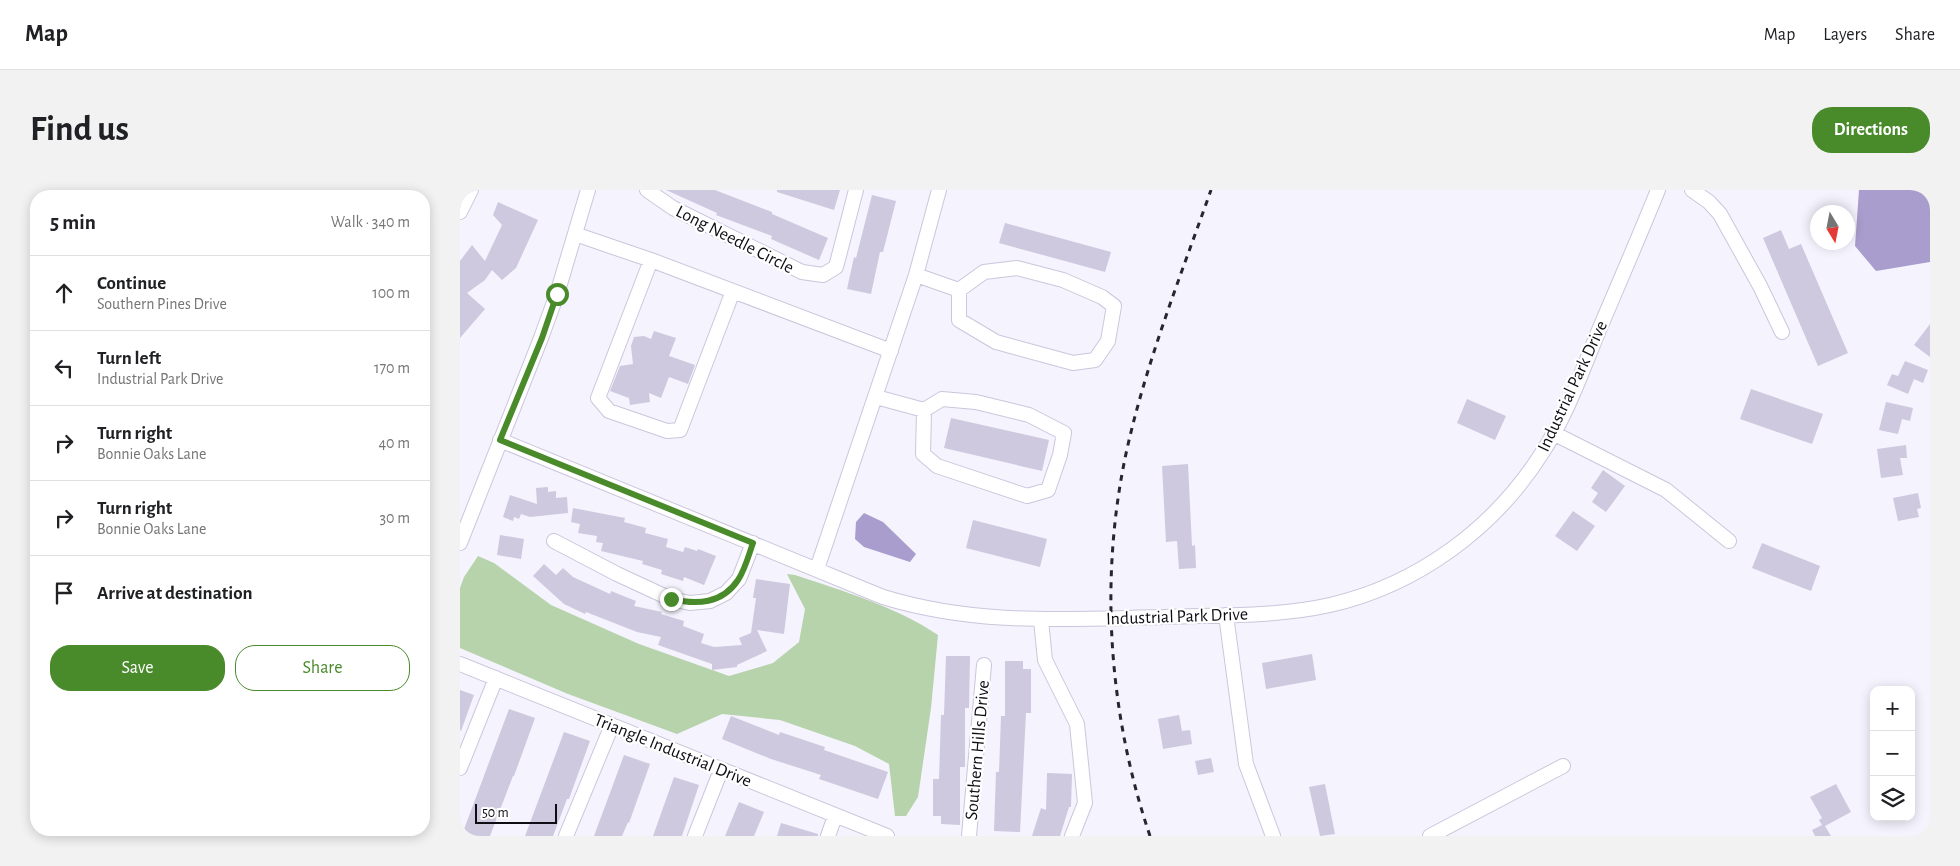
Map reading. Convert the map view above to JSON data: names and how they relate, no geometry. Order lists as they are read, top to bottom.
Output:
{
  "streets": {
    "street": [
      "Long Needle Circle",
      "Industrial Park Drive",
      "Triangle Industrial Drive",
      "Southern Hills Drive"
    ]
  },
  "scale_bar": "50 m",
  "north": "bottom",
  "page": {
    "header": "Map",
    "nav": ["Map", "Layers", "Share"],
    "buttons": [
      "Directions",
      ["Save", "Share"]
    ],
    "title": "Find us",
    "heading": ["5 min", "Walk · 340 m"],
    "list": [
      ["Continue", "Southern Pines Drive", "100 m"],
      ["Turn left", "Industrial Park Drive", "170 m"],
      ["Turn right", "Bonnie Oaks Lane", "40 m"],
      ["Turn right", "Bonnie Oaks Lane", "30 m"],
      "Arrive at destination"
    ],
    "map_buttons": ["+", "−"],
    "scale": "50 m"
  }
}
